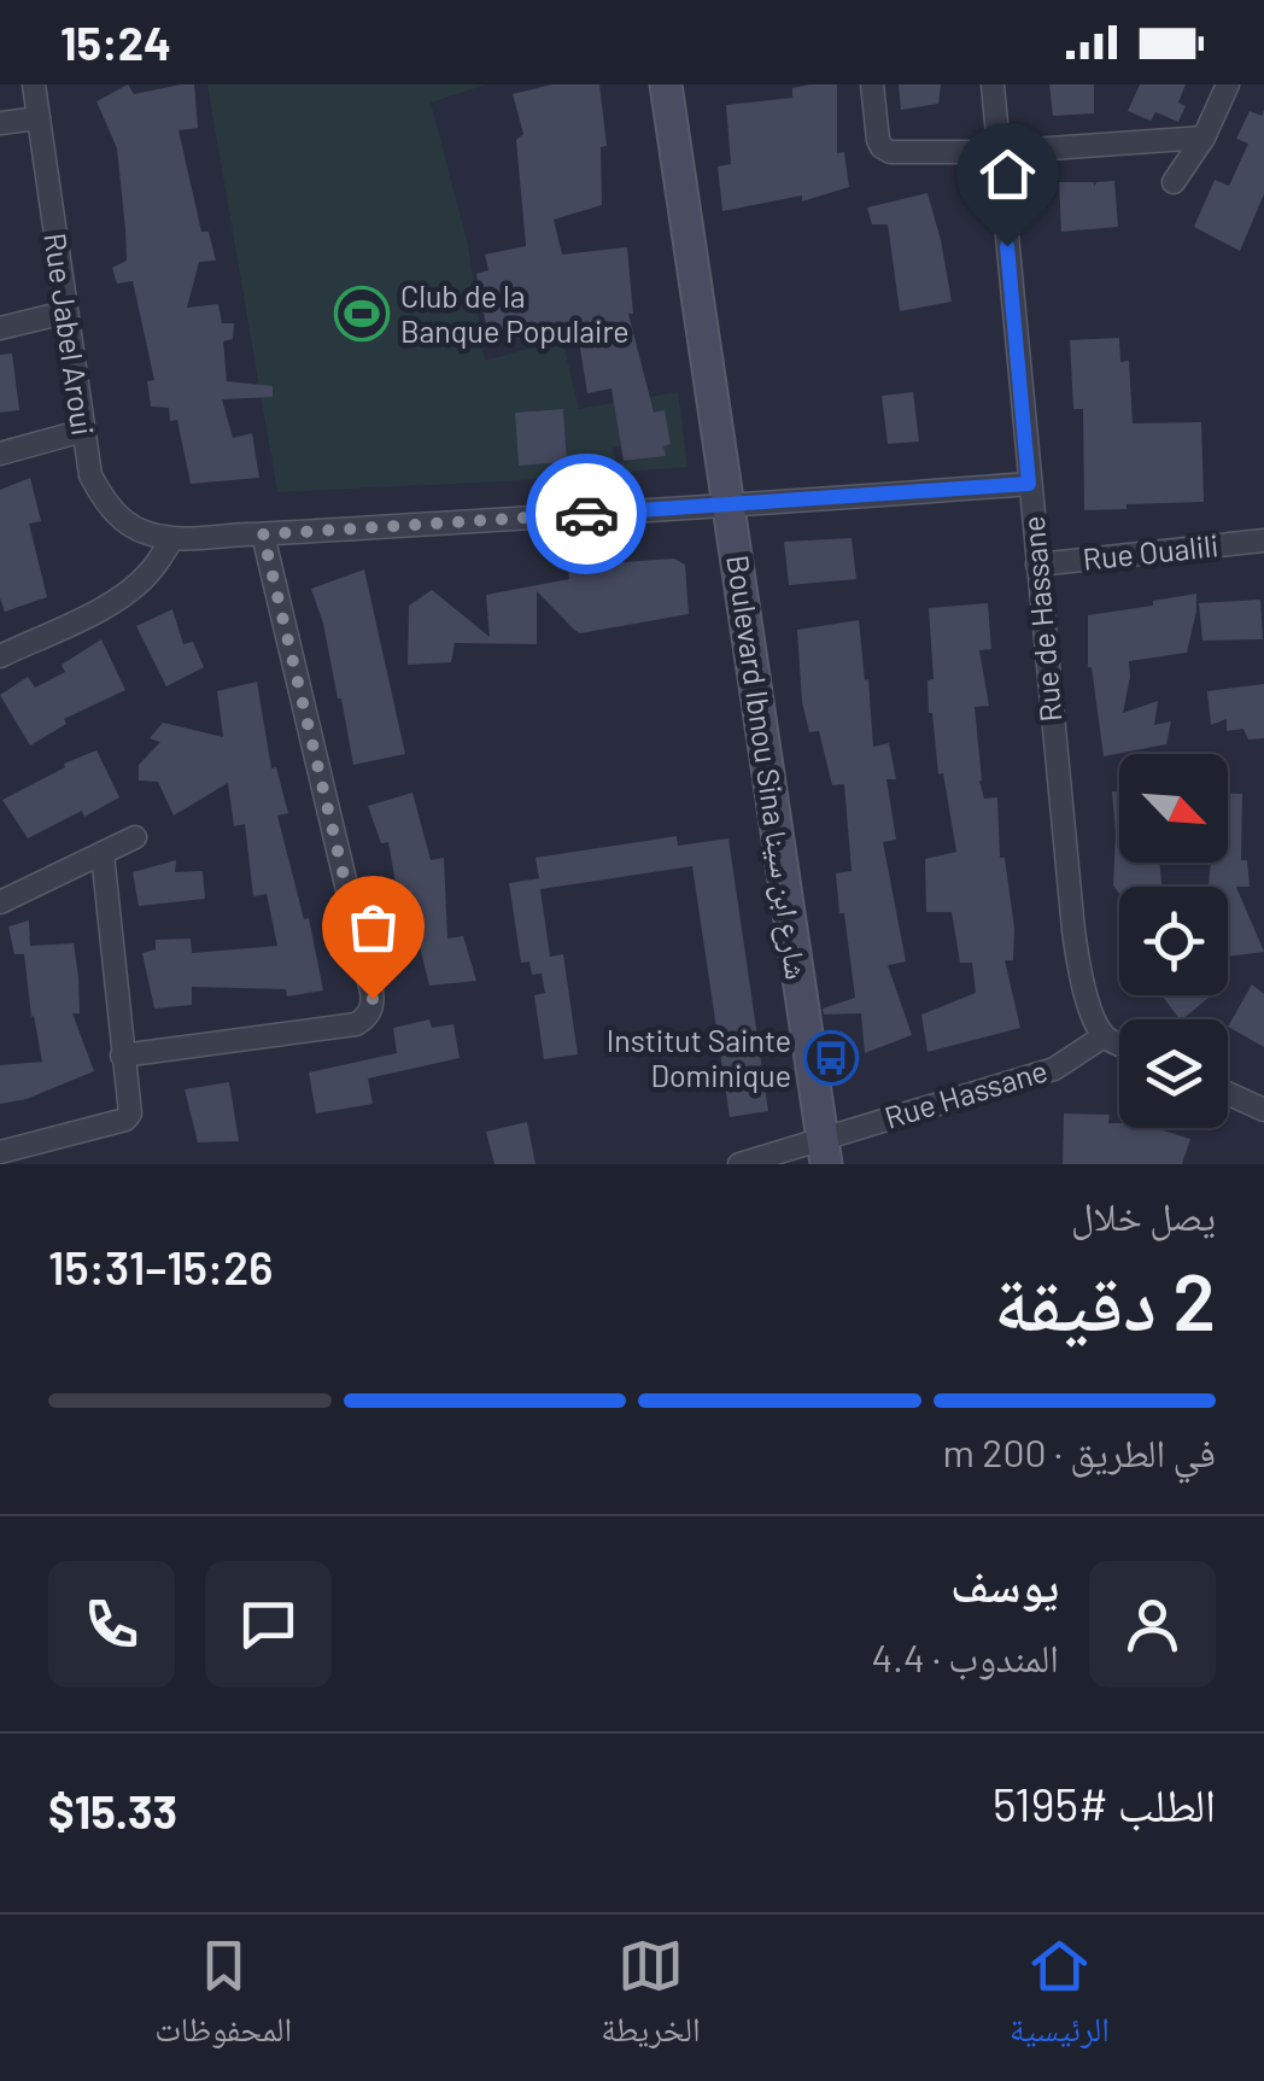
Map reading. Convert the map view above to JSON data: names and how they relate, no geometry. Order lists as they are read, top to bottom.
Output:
{
  "streets": {
    "main road": ["Boulevard Ibnou Sina شارع ابن سينا"],
    "street": [
      "Rue Jabel Aroui",
      "Rue Oualili",
      "Rue de Hassane",
      "Rue Hassane"
    ]
  },
  "crossings": [
    ["Rue Oualili", "Rue de Hassane"],
    ["Rue de Hassane", "Rue Hassane"],
    ["Boulevard Ibnou Sina شارع ابن سينا", "Rue Hassane"]
  ],
  "places": {
    "sports": ["Club de la Banque Populaire"],
    "bus stop": ["Institut Sainte Dominique"]
  },
  "north": "bottom right",
  "page": {
    "status": "15:24",
    "heading": ["2 دقيقة", "يصل خلال", "15:26–15:31"],
    "panel": [
      "يوسف",
      "المندوب · 4.4",
      "الطلب #5195",
      "$15.33"
    ],
    "bar": "في الطريق · 200 m",
    "tabs": ["الرئيسية", "الخريطة", "المحفوظات"]
  }
}
